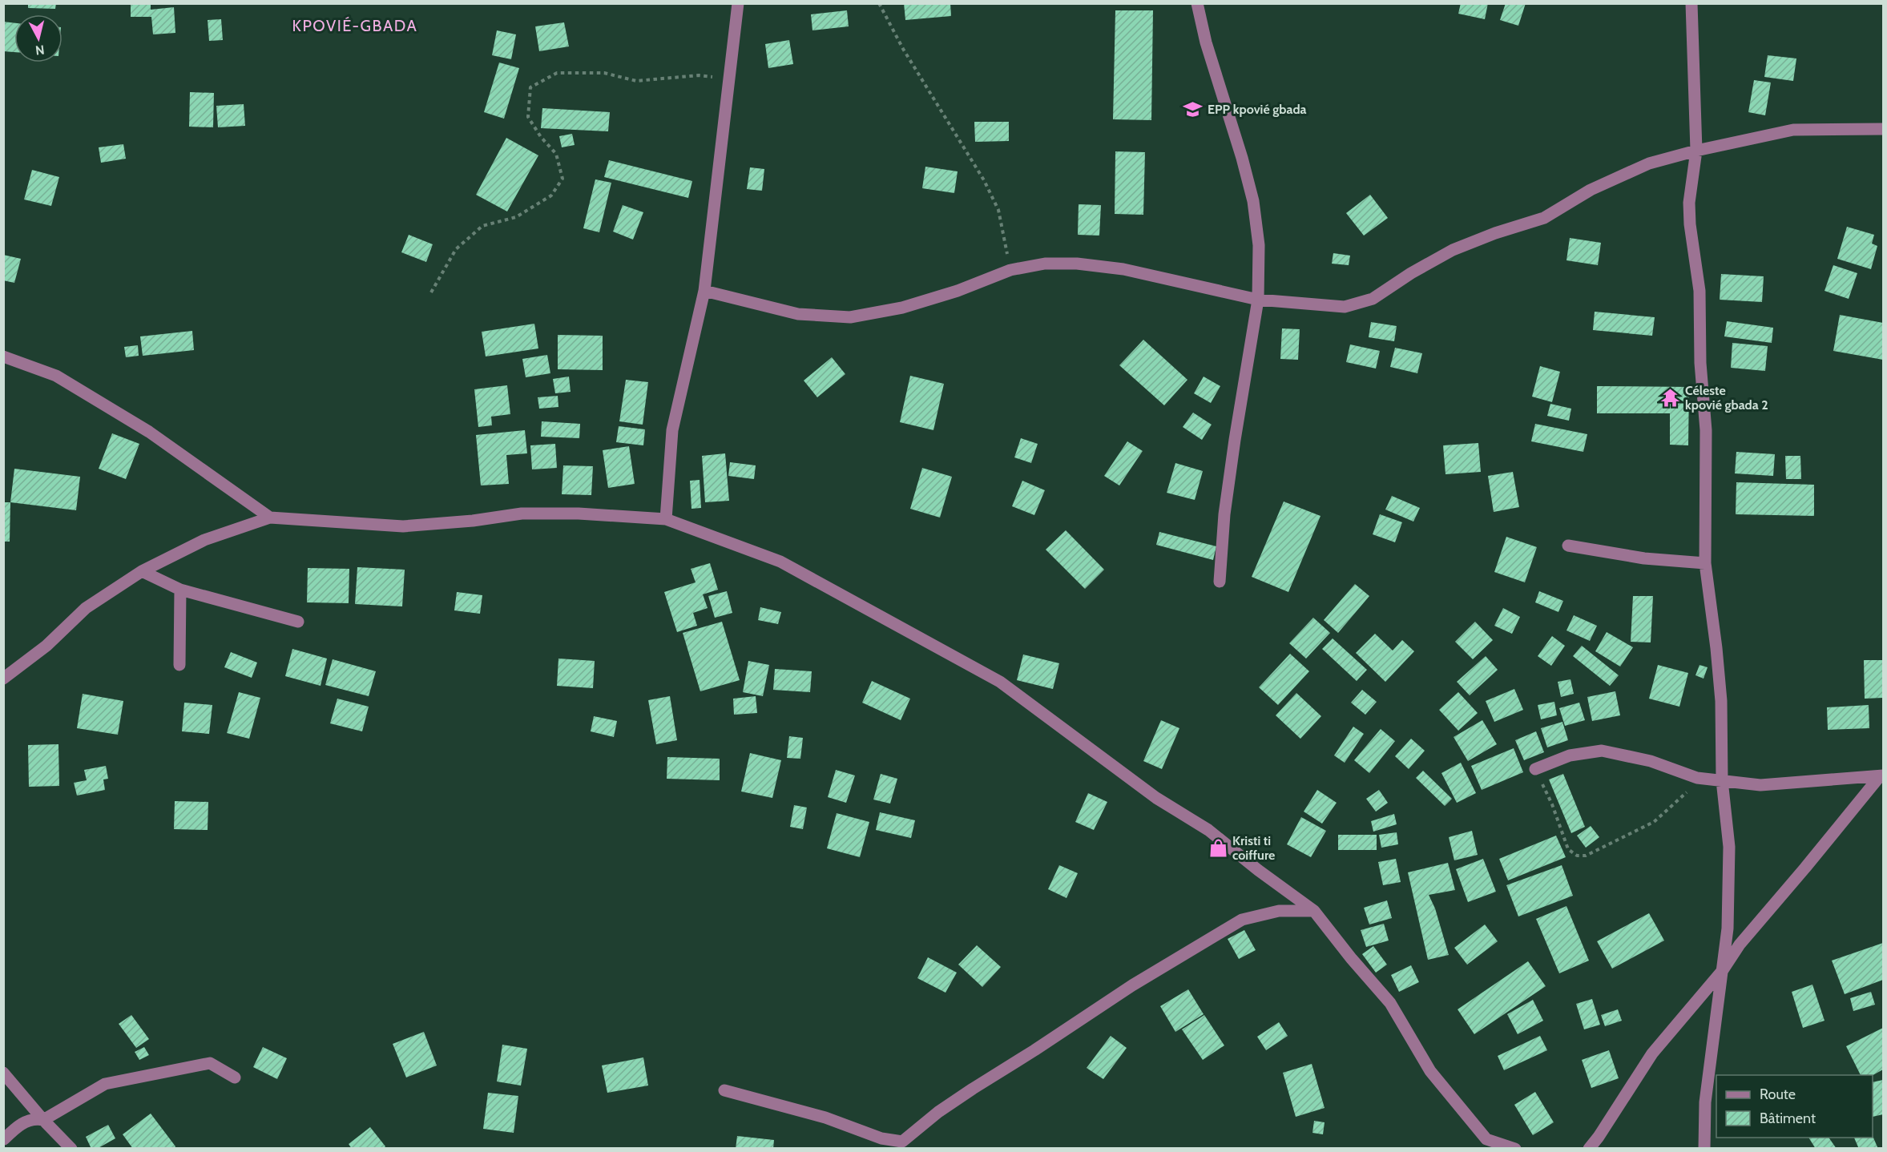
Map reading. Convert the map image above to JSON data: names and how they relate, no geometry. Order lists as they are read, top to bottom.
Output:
{
  "districts": ["KPOVIÉ-GBADA"],
  "places": {
    "school or university": ["EPP kpovié gbada"],
    "temple": ["Céleste kpovié gbada 2"],
    "shop": ["Kristi ti coiffure"]
  },
  "legend": ["Route", "Bâtiment"],
  "north": "bottom"
}
